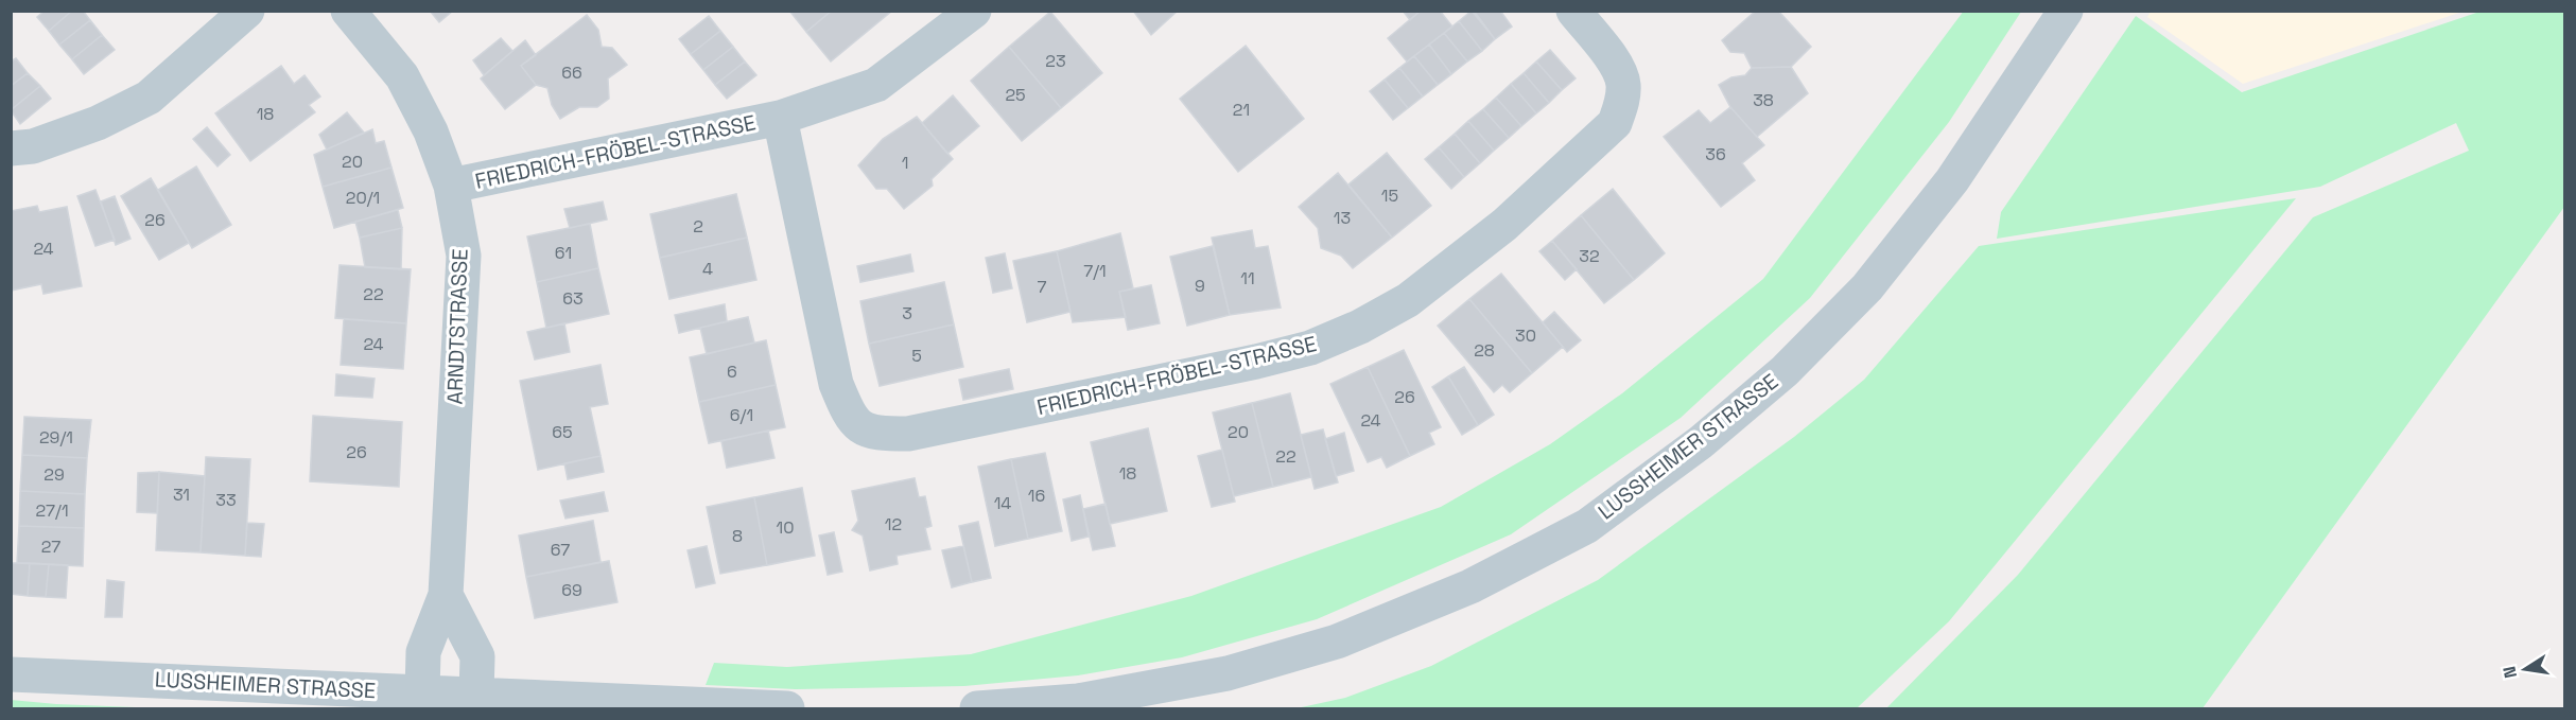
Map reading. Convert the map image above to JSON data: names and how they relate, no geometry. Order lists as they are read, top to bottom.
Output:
{
  "streets": {
    "street": ["FRIEDRICH-FRÖBEL-STRASSE", "ARNDTSTRASSE", "LUSSHEIMER STRASSE"]
  },
  "crossings": [
    ["FRIEDRICH-FRÖBEL-STRASSE", "ARNDTSTRASSE"],
    ["ARNDTSTRASSE", "LUSSHEIMER STRASSE"]
  ],
  "house_numbers": [
    "23",
    "66",
    "25",
    "38",
    "21",
    "18",
    "36",
    "20",
    "1",
    "15",
    "20/1",
    "13",
    "26",
    "2",
    "24",
    "61",
    "32",
    "4",
    "7/1",
    "11",
    "9",
    "7",
    "22",
    "63",
    "3",
    "30",
    "24",
    "28",
    "5",
    "6",
    "26",
    "6/1",
    "24",
    "65",
    "20",
    "29/1",
    "26",
    "22",
    "18",
    "29",
    "31",
    "16",
    "33",
    "14",
    "27/1",
    "12",
    "10",
    "8",
    "27",
    "67",
    "69"
  ],
  "north": "left"
}
